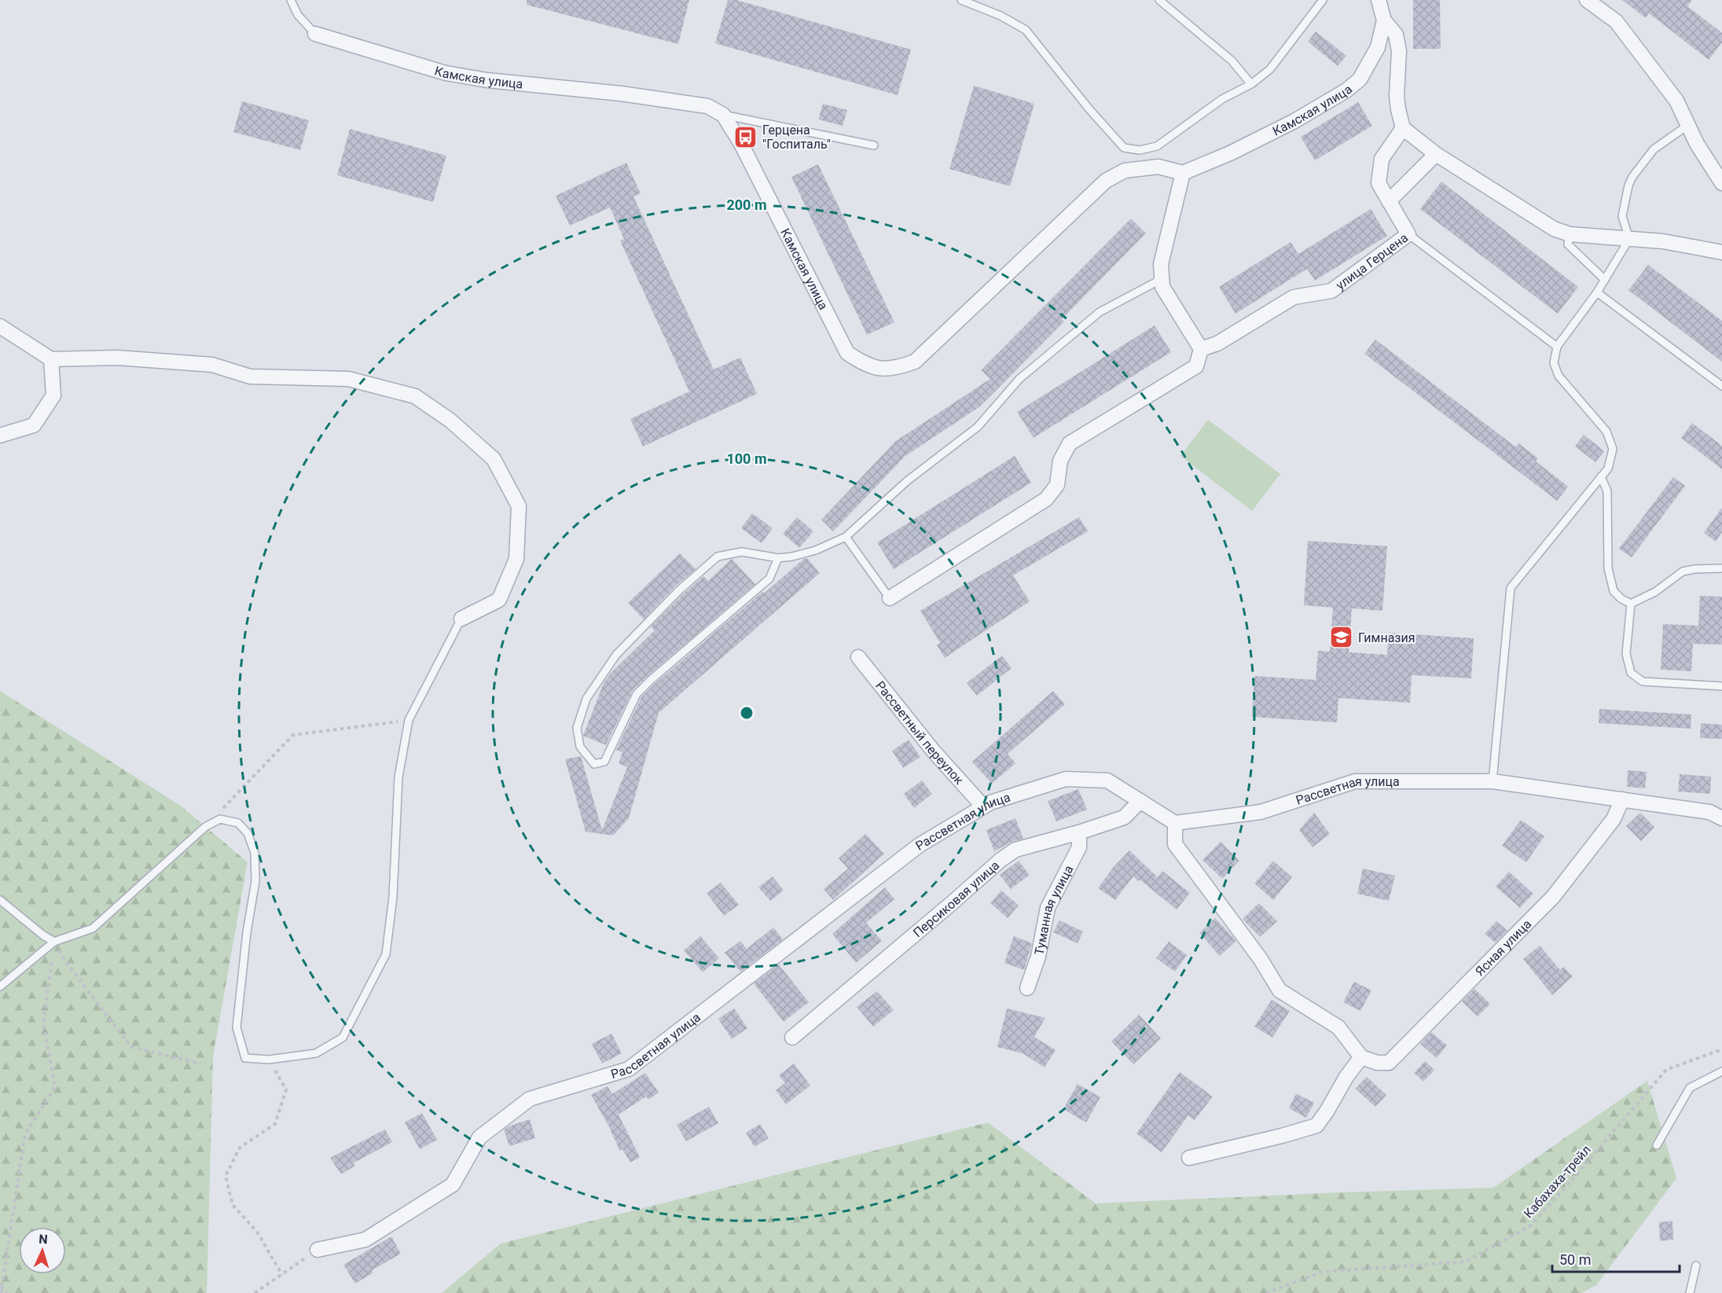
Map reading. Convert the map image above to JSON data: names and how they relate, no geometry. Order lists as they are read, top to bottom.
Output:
{
  "streets": {
    "street": [
      "Камская улица",
      "улица Герцена",
      "Рассветный переулок",
      "Рассветная улица",
      "Персиковая улица",
      "Туманная улица",
      "Ясная улица"
    ],
    "path": ["Кабахаха-трейл"]
  },
  "crossings": [
    ["Рассветный переулок", "Рассветная улица"],
    ["Рассветная улица", "Персиковая улица"],
    ["Рассветная улица", "Ясная улица"],
    ["Персиковая улица", "Туманная улица"]
  ],
  "places": {
    "bus stop": ["Герцена \"Госпиталь\""],
    "school or university": ["Гимназия"]
  },
  "scale_bar": "50 m",
  "north": "top",
  "rings": ["200 m", "100 m"]
}
